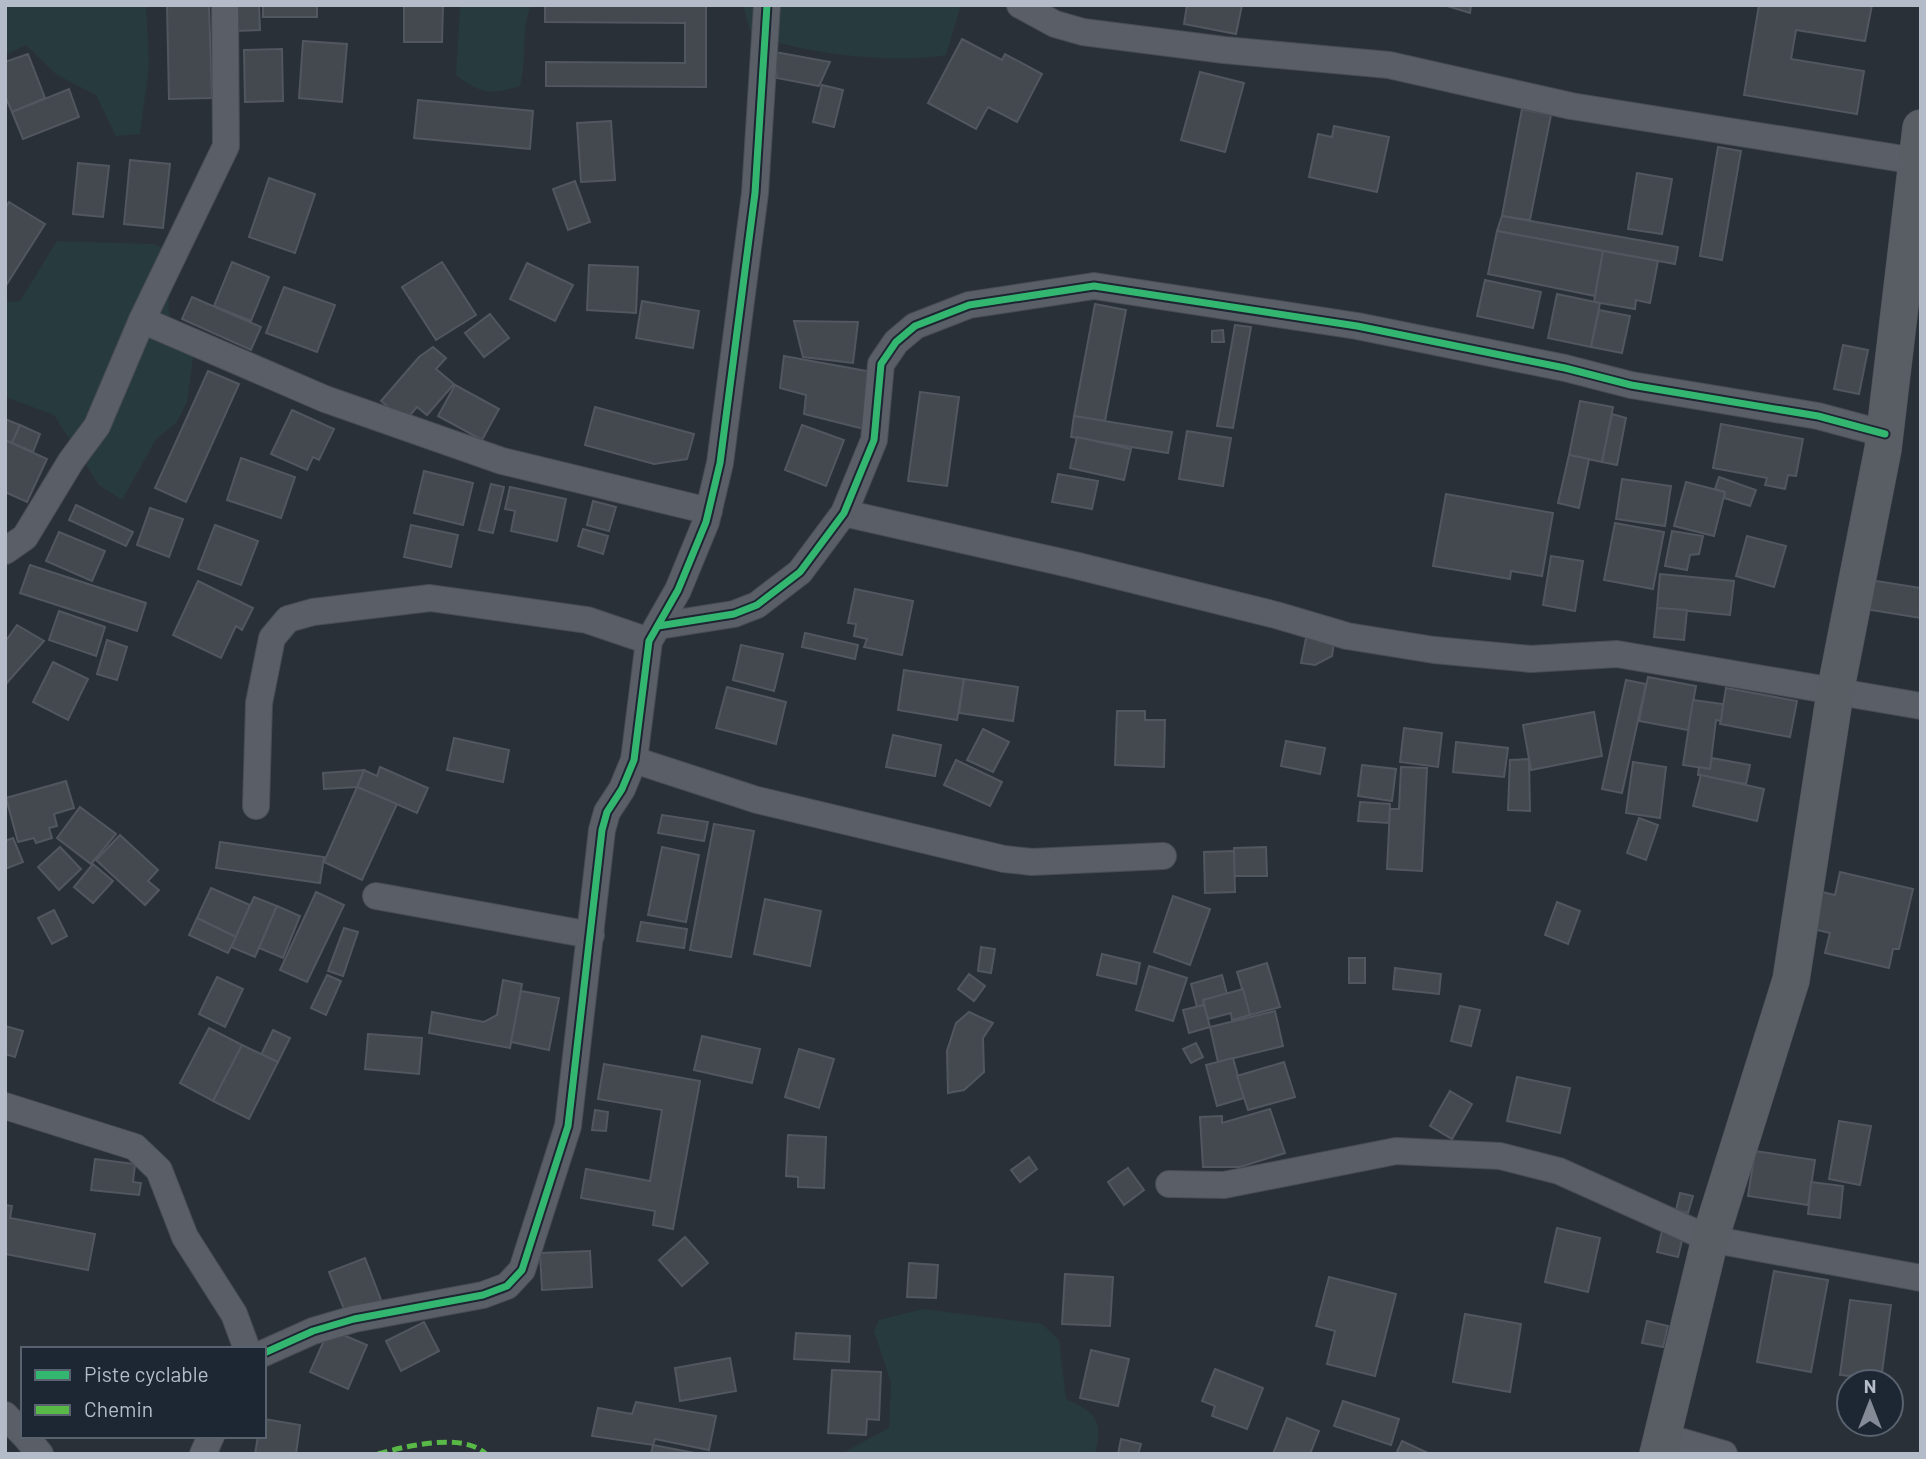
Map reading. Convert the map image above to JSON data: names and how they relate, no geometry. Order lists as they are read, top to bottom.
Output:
{
  "legend": ["Piste cyclable", "Chemin"],
  "north": "top"
}
